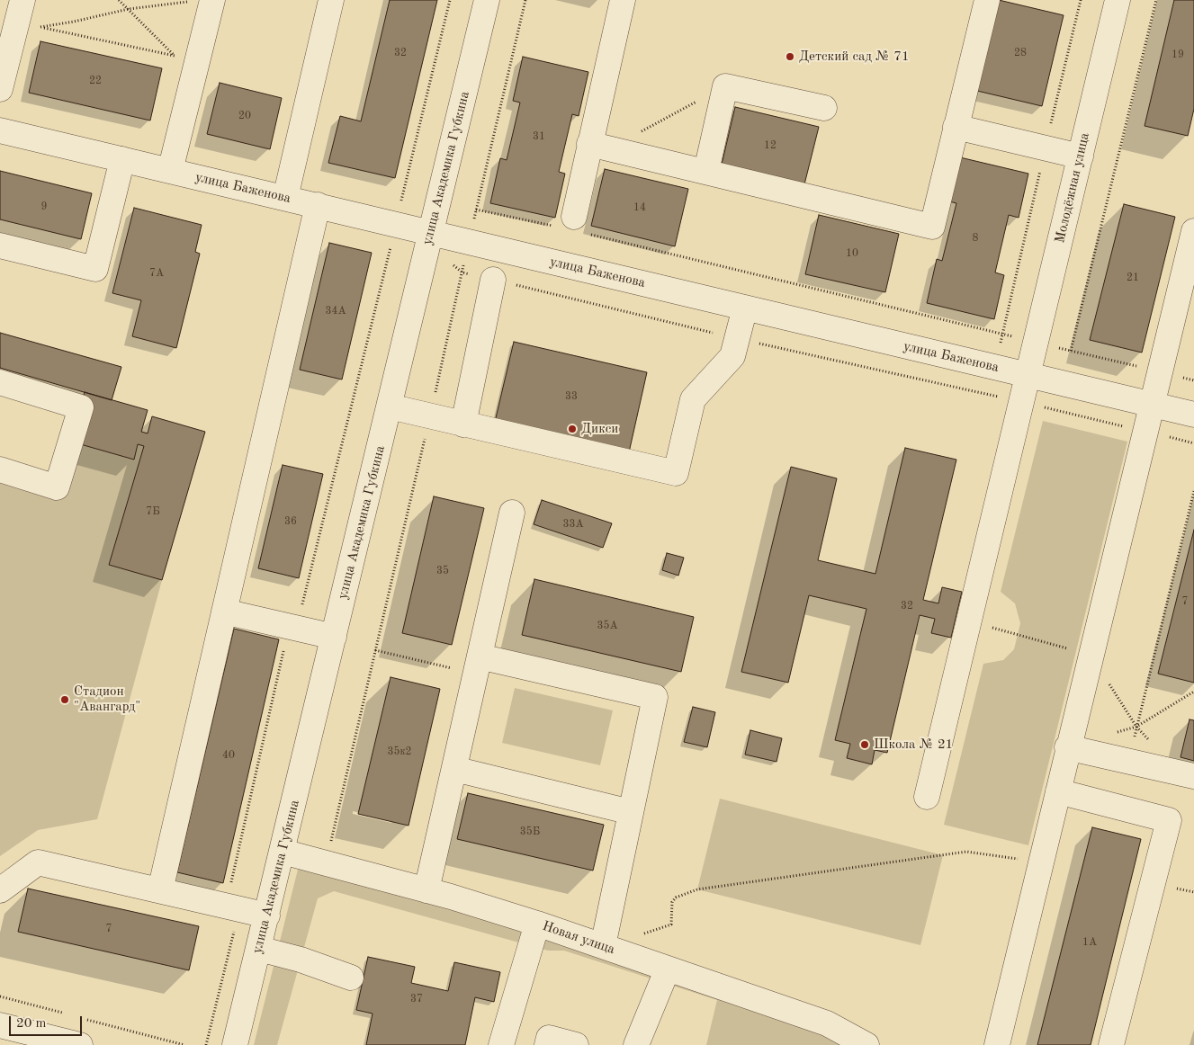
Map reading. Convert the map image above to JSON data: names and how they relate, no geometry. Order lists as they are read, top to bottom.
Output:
{
  "streets": {
    "street": [
      "улица Академика Губкина",
      "улица Баженова",
      "Молодёжная улица",
      "Новая улица"
    ]
  },
  "crossings": [
    ["улица Академика Губкина", "улица Баженова"],
    ["улица Академика Губкина", "Новая улица"],
    ["улица Баженова", "Молодёжная улица"]
  ],
  "places": [
    "Детский сад № 71",
    "Дикси",
    "Стадион \"Авангард\"",
    "Школа № 21"
  ],
  "house_numbers": [
    "32",
    "28",
    "19",
    "22",
    "20",
    "31",
    "12",
    "9",
    "14",
    "8",
    "10",
    "7А",
    "21",
    "34А",
    "33",
    "7Б",
    "36",
    "33А",
    "35",
    "7",
    "32",
    "35А",
    "35к2",
    "40",
    "35Б",
    "7",
    "1А",
    "37"
  ],
  "scale_bar": "20 m"
}
